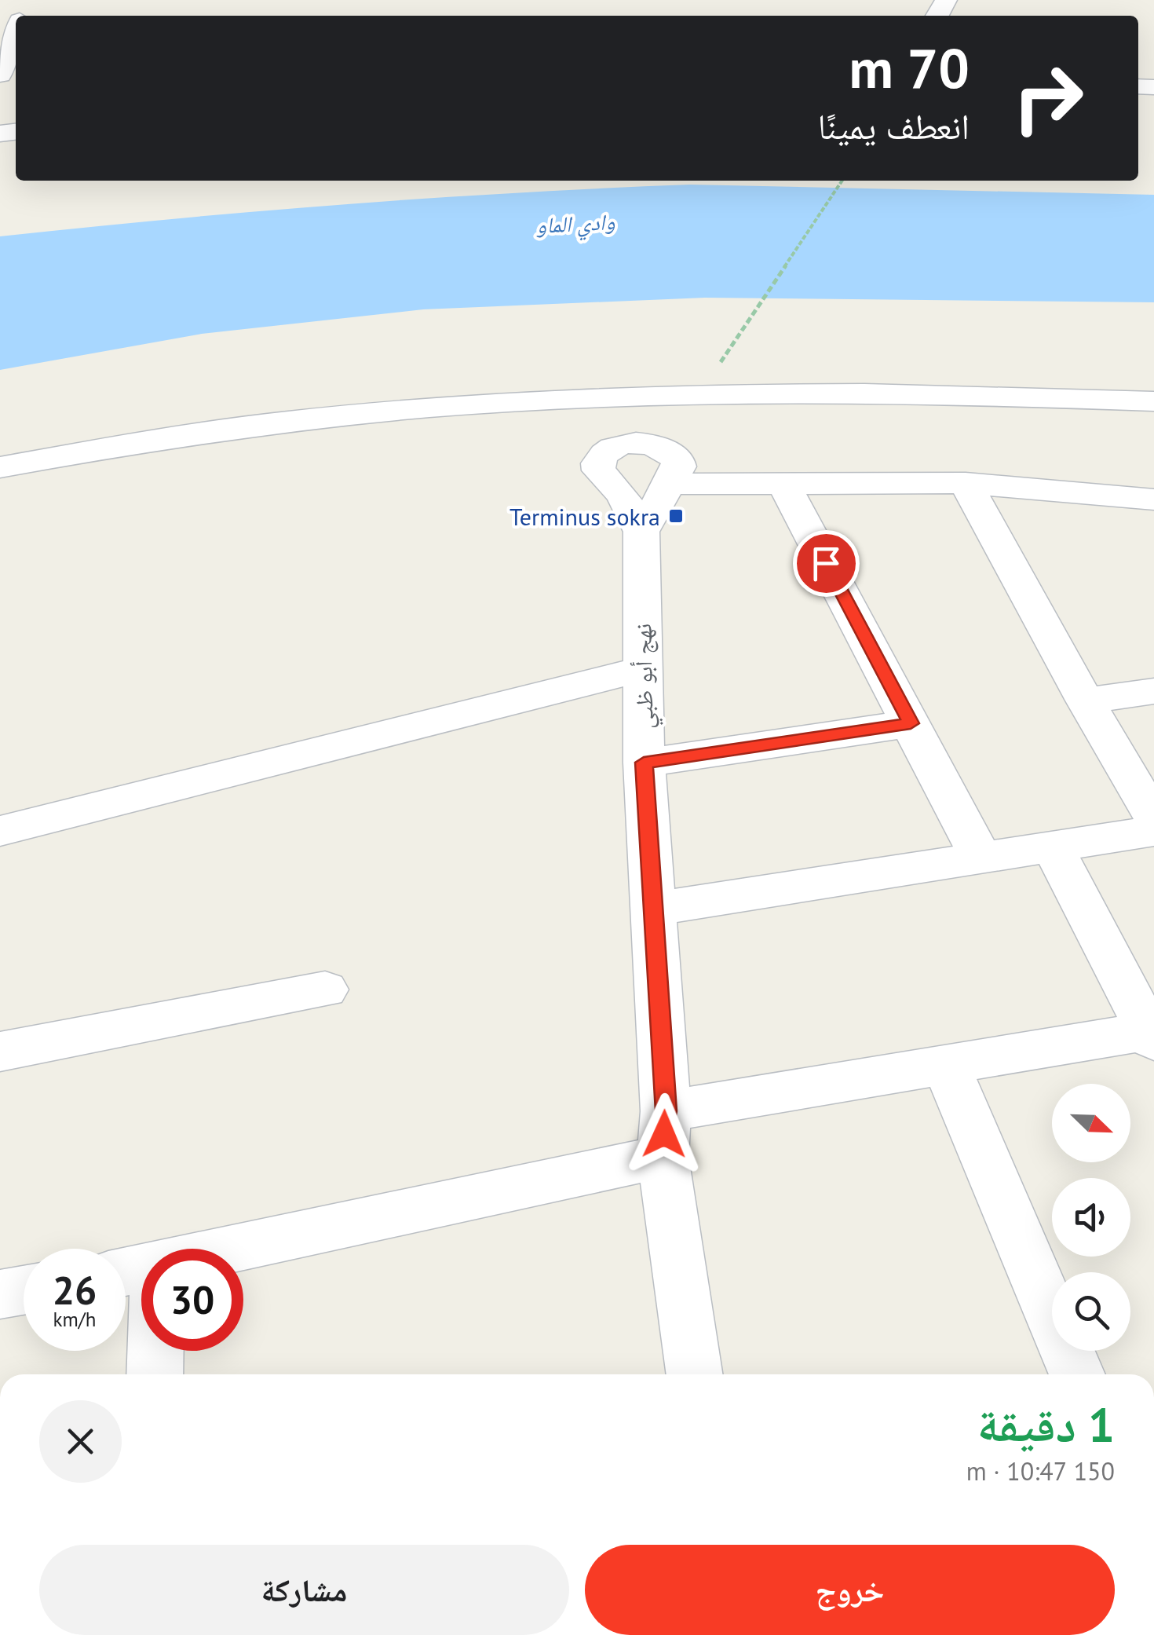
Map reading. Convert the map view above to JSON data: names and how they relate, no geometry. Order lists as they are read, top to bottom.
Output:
{
  "streets": {
    "street": ["نهج أبو ظبي"]
  },
  "water": ["وادي الماو"],
  "places": {
    "transit": ["Terminus sokra"]
  },
  "north": "bottom right",
  "page": {
    "turn": ["70 m", "انعطف يمينًا"],
    "speed": "26 km/h",
    "limit": "30",
    "heading": ["1 دقيقة", "150 m · 10:47"],
    "buttons": ["خروج", "مشاركة"]
  }
}
